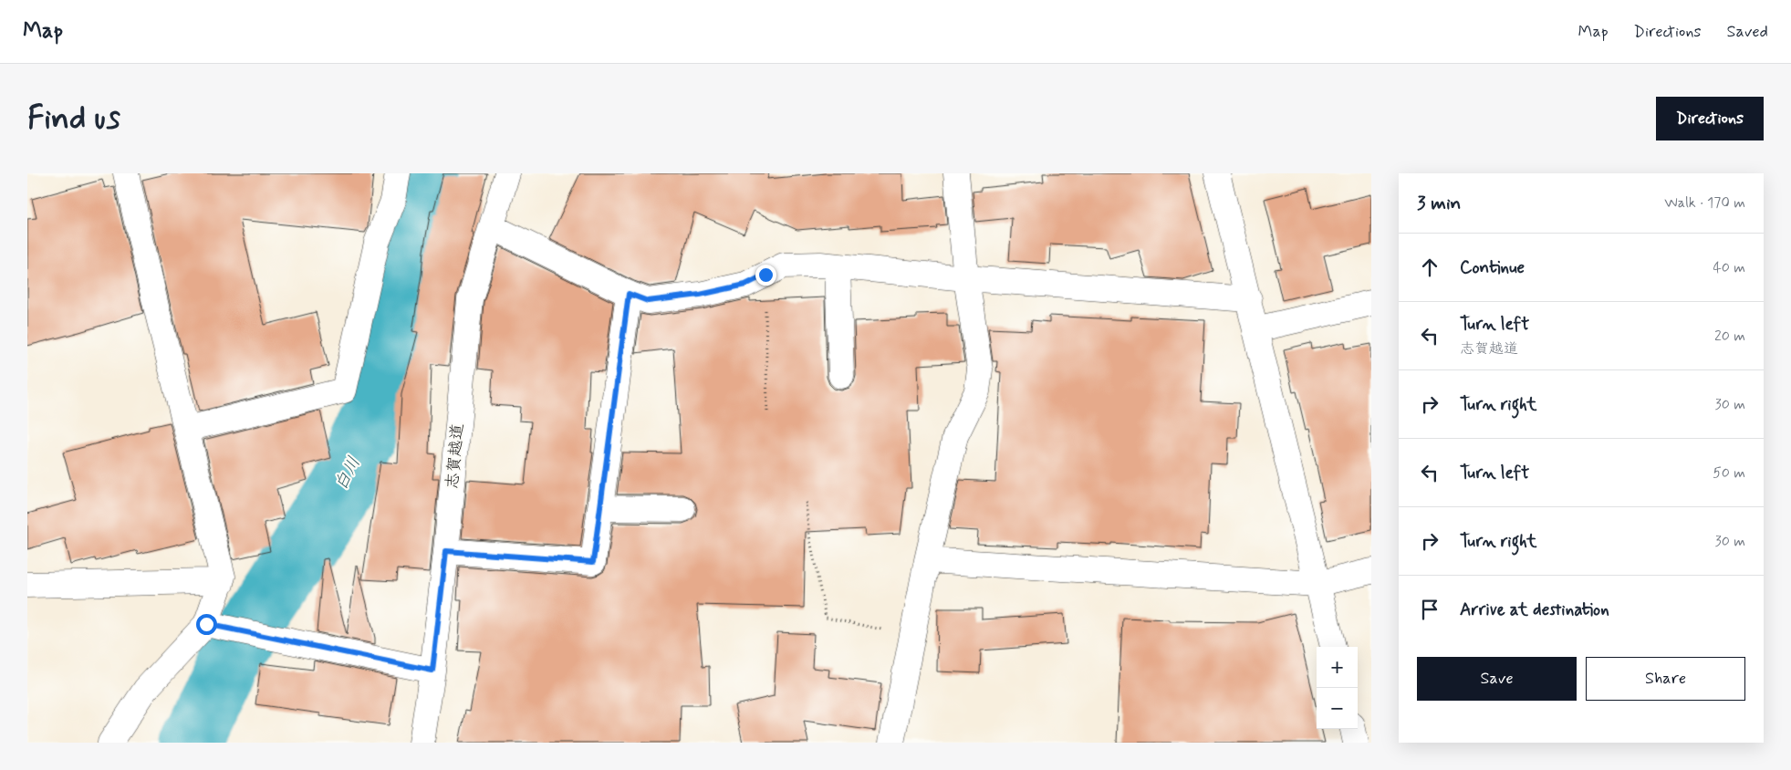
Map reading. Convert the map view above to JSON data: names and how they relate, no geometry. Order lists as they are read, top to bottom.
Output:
{
  "streets": {
    "street": ["志賀越道"]
  },
  "water": ["白川"],
  "page": {
    "header": "Map",
    "nav": ["Map", "Directions", "Saved"],
    "buttons": [
      "Directions",
      ["Save", "Share"]
    ],
    "title": "Find us",
    "heading": ["3 min", "Walk · 170 m"],
    "list": [
      ["Continue", "40 m"],
      ["Turn left", "志賀越道", "20 m"],
      ["Turn right", "30 m"],
      ["Turn left", "50 m"],
      ["Turn right", "30 m"],
      "Arrive at destination"
    ],
    "map_buttons": ["+", "−"]
  }
}
